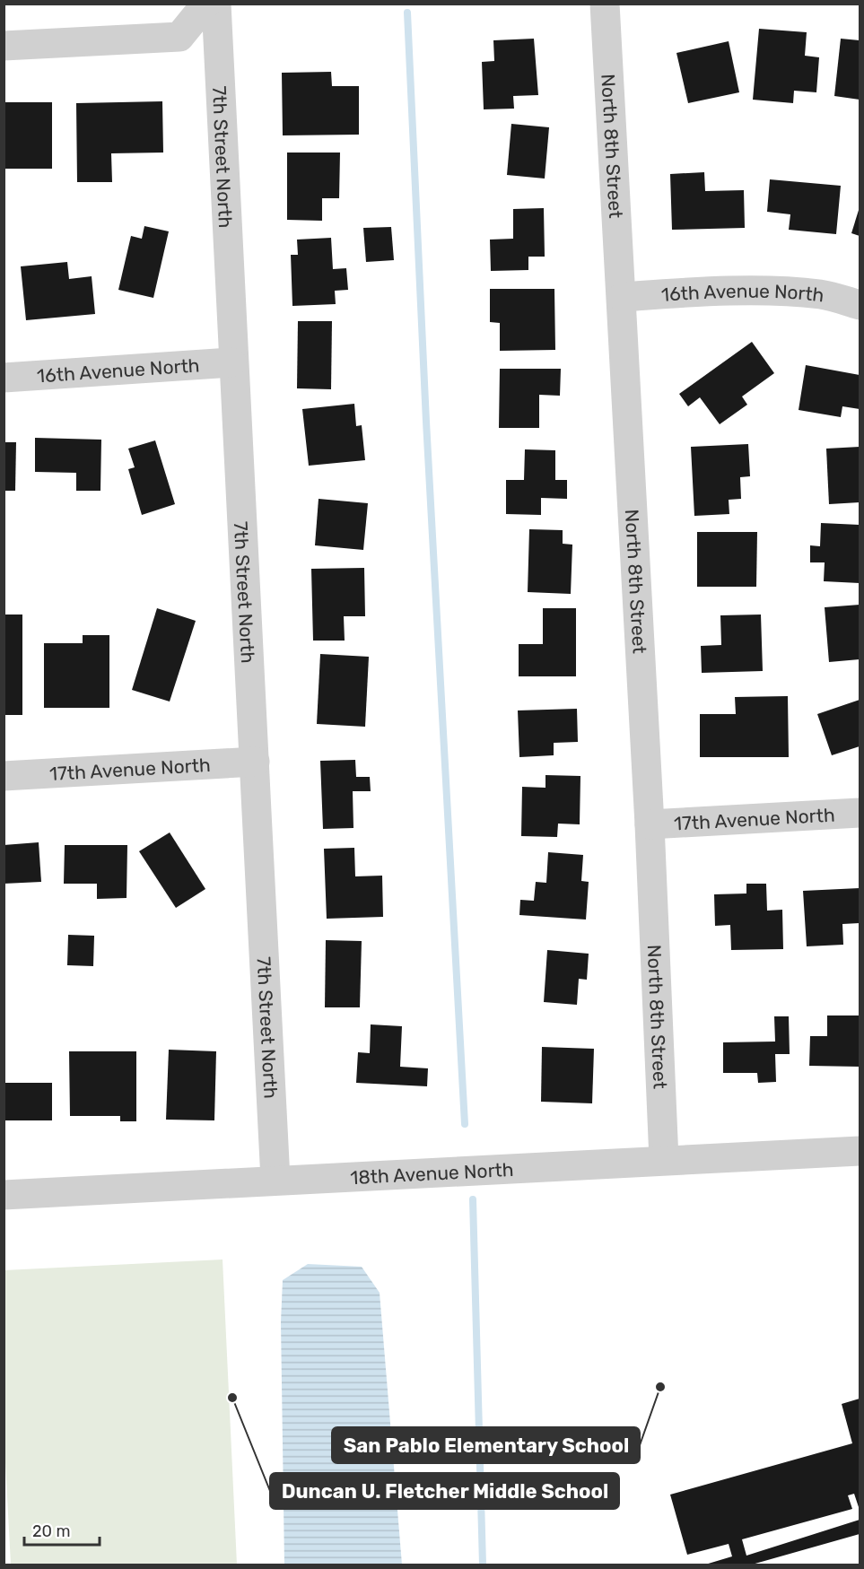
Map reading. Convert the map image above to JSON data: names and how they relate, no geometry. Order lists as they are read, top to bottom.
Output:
{
  "streets": {
    "street": [
      "North 8th Street",
      "7th Street North",
      "16th Avenue North",
      "17th Avenue North",
      "18th Avenue North"
    ]
  },
  "crossings": [
    ["North 8th Street", "16th Avenue North"],
    ["North 8th Street", "17th Avenue North"],
    ["North 8th Street", "18th Avenue North"],
    ["7th Street North", "16th Avenue North"],
    ["7th Street North", "17th Avenue North"],
    ["7th Street North", "18th Avenue North"]
  ],
  "places": ["San Pablo Elementary School", "Duncan U. Fletcher Middle School"],
  "scale_bar": "20 m"
}
